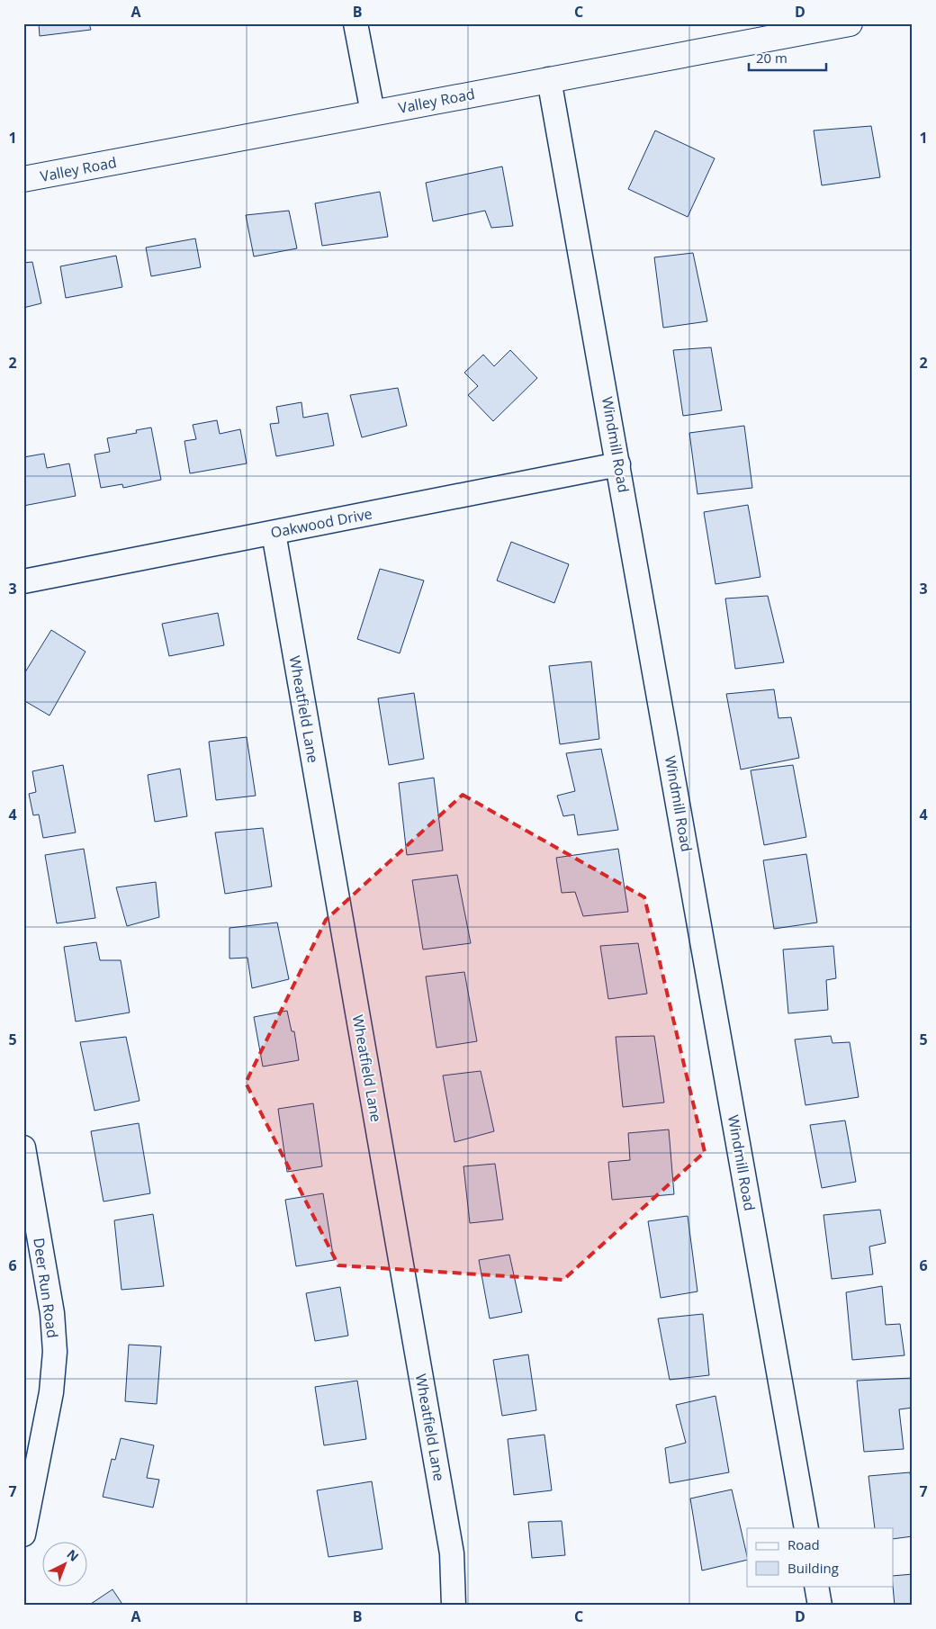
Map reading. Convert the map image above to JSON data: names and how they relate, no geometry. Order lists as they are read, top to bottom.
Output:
{
  "streets": {
    "street": [
      "Valley Road",
      "Windmill Road",
      "Oakwood Drive",
      "Wheatfield Lane",
      "Deer Run Road"
    ]
  },
  "crossings": [
    ["Valley Road", "Windmill Road"],
    ["Windmill Road", "Oakwood Drive"],
    ["Oakwood Drive", "Wheatfield Lane"]
  ],
  "legend": ["Road", "Building"],
  "scale_bar": "20 m",
  "north": "top right",
  "grid": {
    "columns": [
      "A",
      "B",
      "C",
      "D"
    ],
    "rows": [
      "1",
      "2",
      "3",
      "4",
      "5",
      "6",
      "7"
    ]
  }
}
